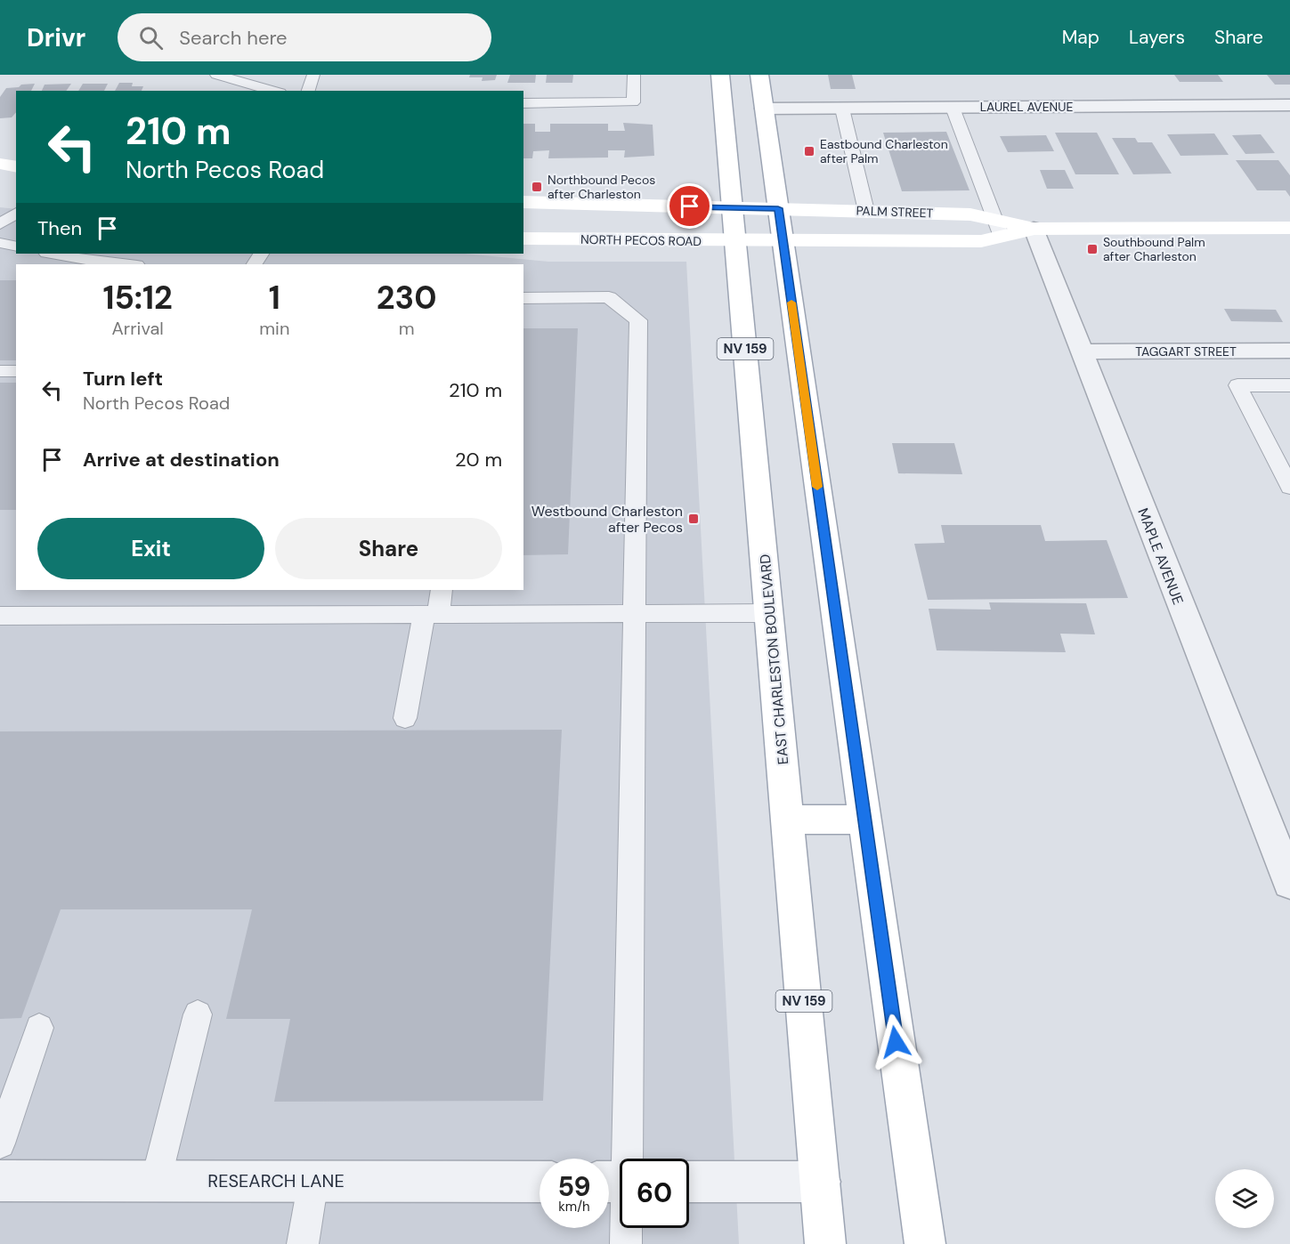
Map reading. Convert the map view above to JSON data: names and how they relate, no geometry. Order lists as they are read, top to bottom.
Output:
{
  "streets": {
    "main road": [
      "PALM STREET",
      "NORTH PECOS ROAD",
      "NV 159",
      "EAST CHARLESTON BOULEVARD"
    ],
    "street": [
      "LAUREL AVENUE",
      "TAGGART STREET",
      "MAPLE AVENUE",
      "RESEARCH LANE"
    ]
  },
  "crossings": [
    ["LAUREL AVENUE", "EAST CHARLESTON BOULEVARD"],
    ["PALM STREET", "NORTH PECOS ROAD"],
    ["PALM STREET", "MAPLE AVENUE"],
    ["PALM STREET", "EAST CHARLESTON BOULEVARD"],
    ["NORTH PECOS ROAD", "EAST CHARLESTON BOULEVARD"],
    ["TAGGART STREET", "MAPLE AVENUE"]
  ],
  "places": {
    "transit": [
      "Eastbound Charleston after Palm",
      "Northbound Pecos after Charleston",
      "Southbound Palm after Charleston",
      "Westbound Charleston after Pecos"
    ]
  },
  "page": {
    "header": "Drivr",
    "search": "Search here",
    "nav": ["Map", "Layers", "Share"],
    "turn": ["210 m", "North Pecos Road"],
    "then": "Then",
    "eta": [
      "15:12",
      "Arrival",
      "1",
      "min",
      "230",
      "m"
    ],
    "list": [
      {
        "name": "Turn left",
        "note": "North Pecos Road",
        "value": "210 m"
      },
      {
        "name": "Arrive at destination",
        "value": "20 m"
      }
    ],
    "buttons": ["Exit", "Share"],
    "speed": "59 km/h",
    "limit": "60"
  }
}
